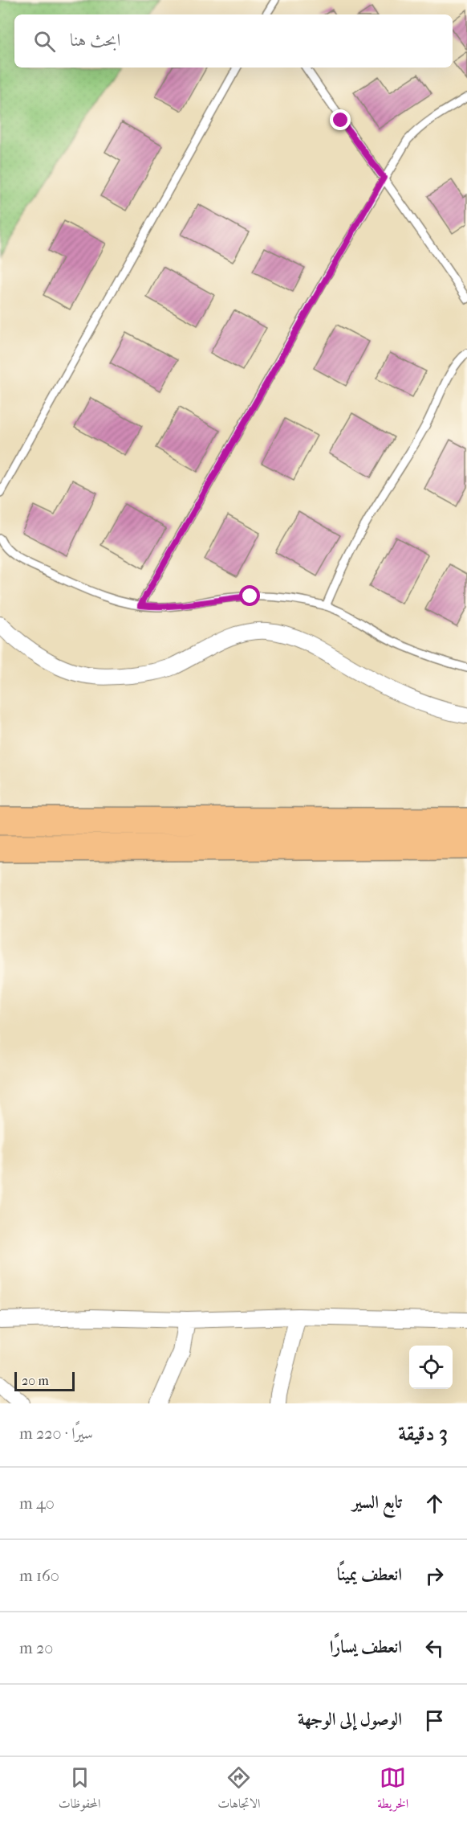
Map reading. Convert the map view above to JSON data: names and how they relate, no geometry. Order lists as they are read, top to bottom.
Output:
{
  "scale_bar": "20 m",
  "page": {
    "search": "ابحث هنا",
    "scale": "20 m",
    "heading": ["3 دقيقة", "سيرًا · 220 m"],
    "list": [
      ["تابع السير", "40 m"],
      ["انعطف يمينًا", "160 m"],
      ["انعطف يسارًا", "20 m"],
      "الوصول إلى الوجهة"
    ],
    "nav": ["الخريطة", "الاتجاهات", "المحفوظات"]
  }
}
